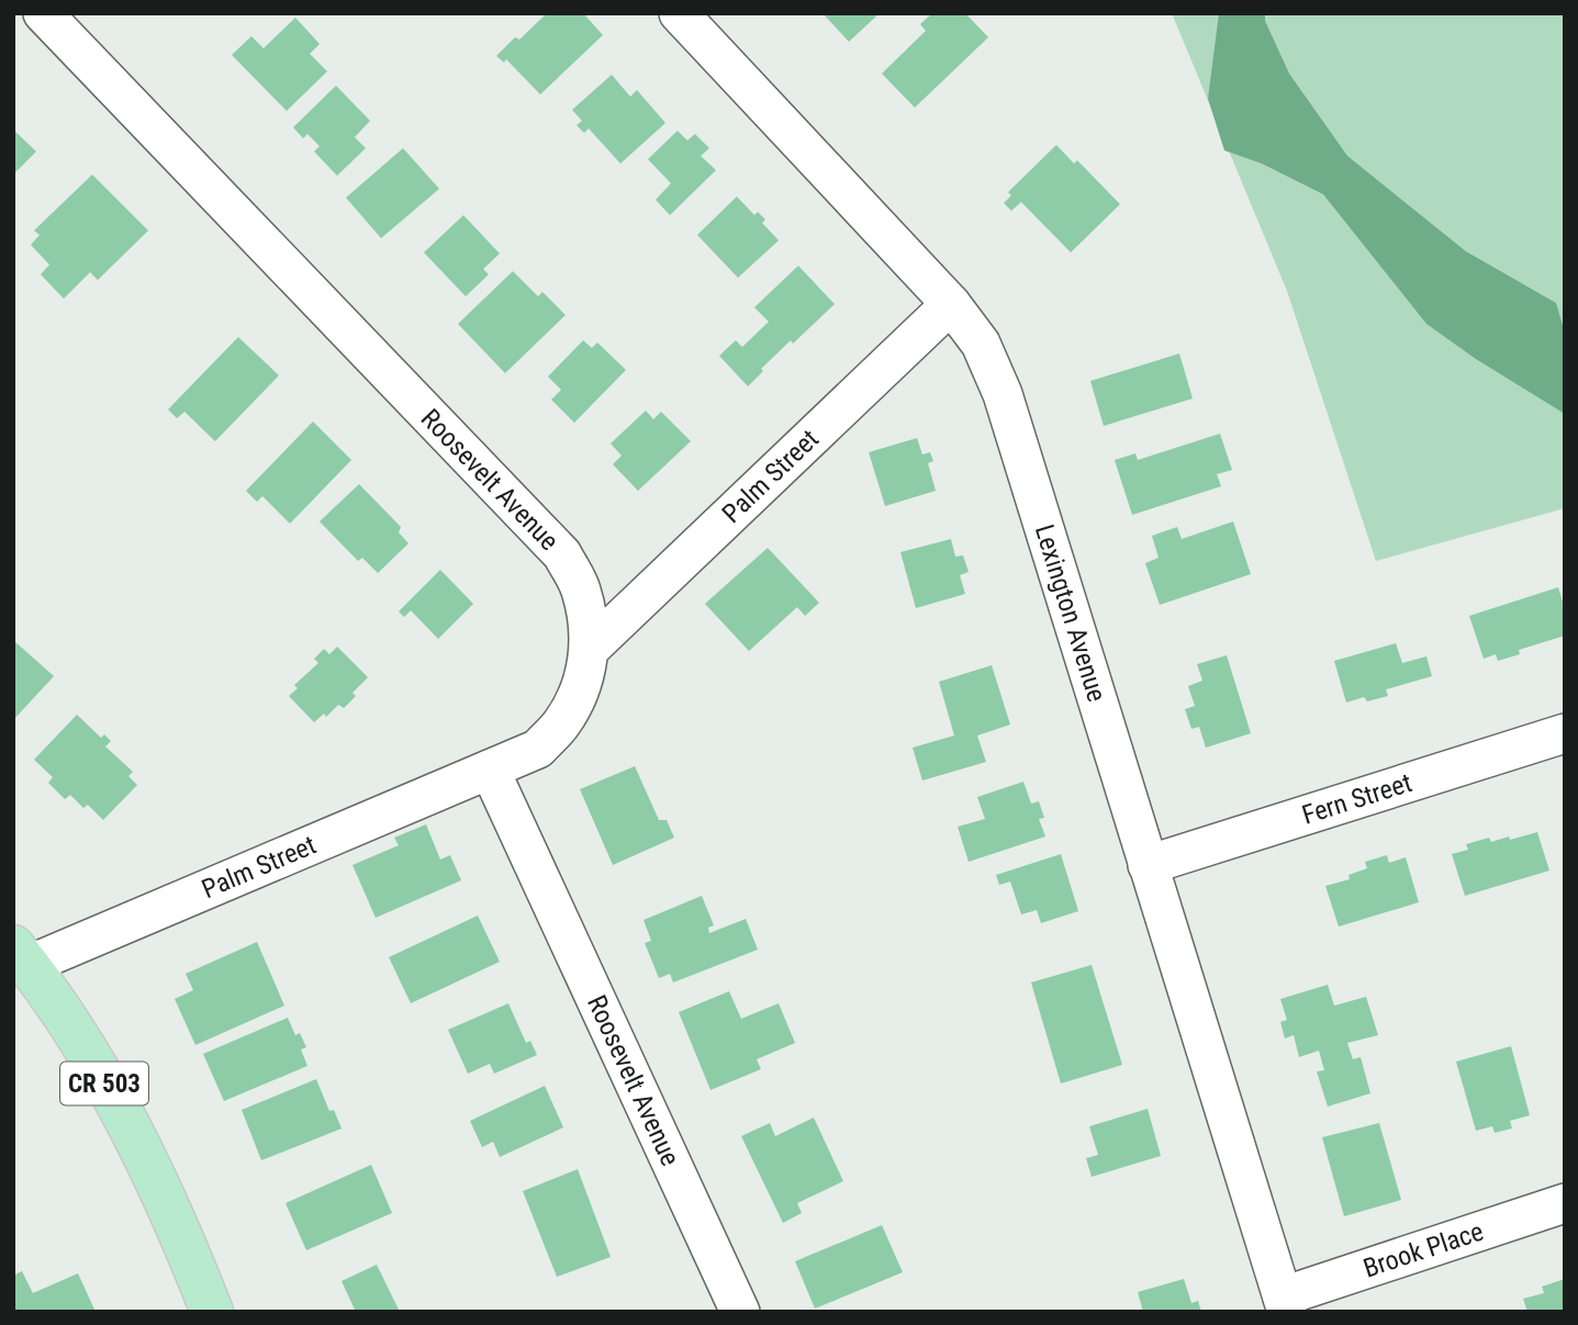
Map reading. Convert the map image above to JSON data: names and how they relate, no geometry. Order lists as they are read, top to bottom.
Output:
{
  "streets": {
    "main road": ["CR 503"],
    "street": [
      "Palm Street",
      "Roosevelt Avenue",
      "Lexington Avenue",
      "Fern Street",
      "Brook Place"
    ]
  },
  "crossings": [
    ["Palm Street", "Roosevelt Avenue"],
    ["Palm Street", "Lexington Avenue"],
    ["Palm Street", "CR 503"],
    ["Lexington Avenue", "Fern Street"],
    ["Lexington Avenue", "Brook Place"]
  ]
}
